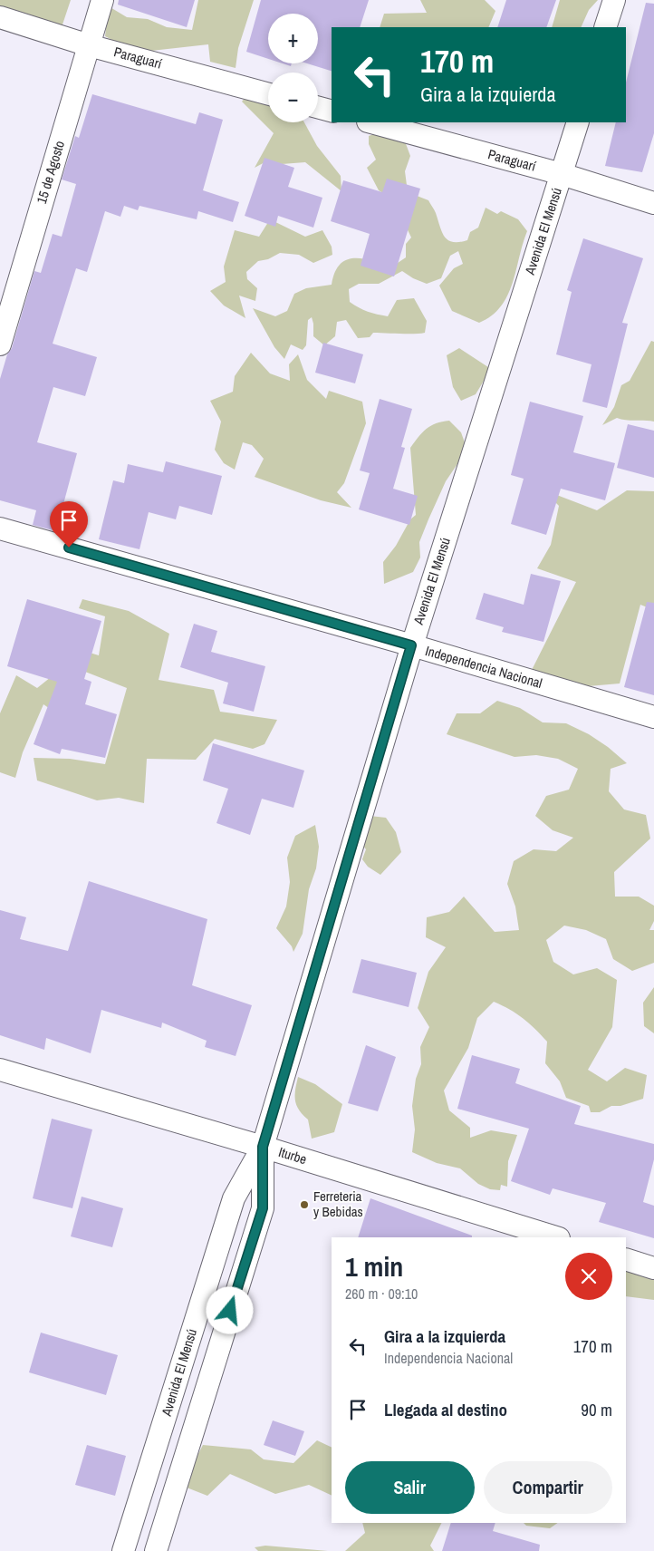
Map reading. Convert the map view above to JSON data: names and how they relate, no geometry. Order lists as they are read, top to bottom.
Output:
{
  "streets": {
    "street": [
      "Paraguarí",
      "15 de Agosto",
      "Avenida El Mensú",
      "Independencia Nacional",
      "Iturbe"
    ]
  },
  "crossings": [
    ["Paraguarí", "15 de Agosto"],
    ["Paraguarí", "Avenida El Mensú"],
    ["Avenida El Mensú", "Independencia Nacional"],
    ["Avenida El Mensú", "Iturbe"]
  ],
  "places": ["Ferreteria y Bebidas"],
  "page": {
    "map_buttons": ["+", "−"],
    "turn": ["170 m", "Gira a la izquierda"],
    "heading": ["1 min", "260 m · 09:10"],
    "list": [
      {
        "name": "Gira a la izquierda",
        "note": "Independencia Nacional",
        "value": "170 m"
      },
      {
        "name": "Llegada al destino",
        "value": "90 m"
      }
    ],
    "buttons": ["Salir", "Compartir"]
  }
}
